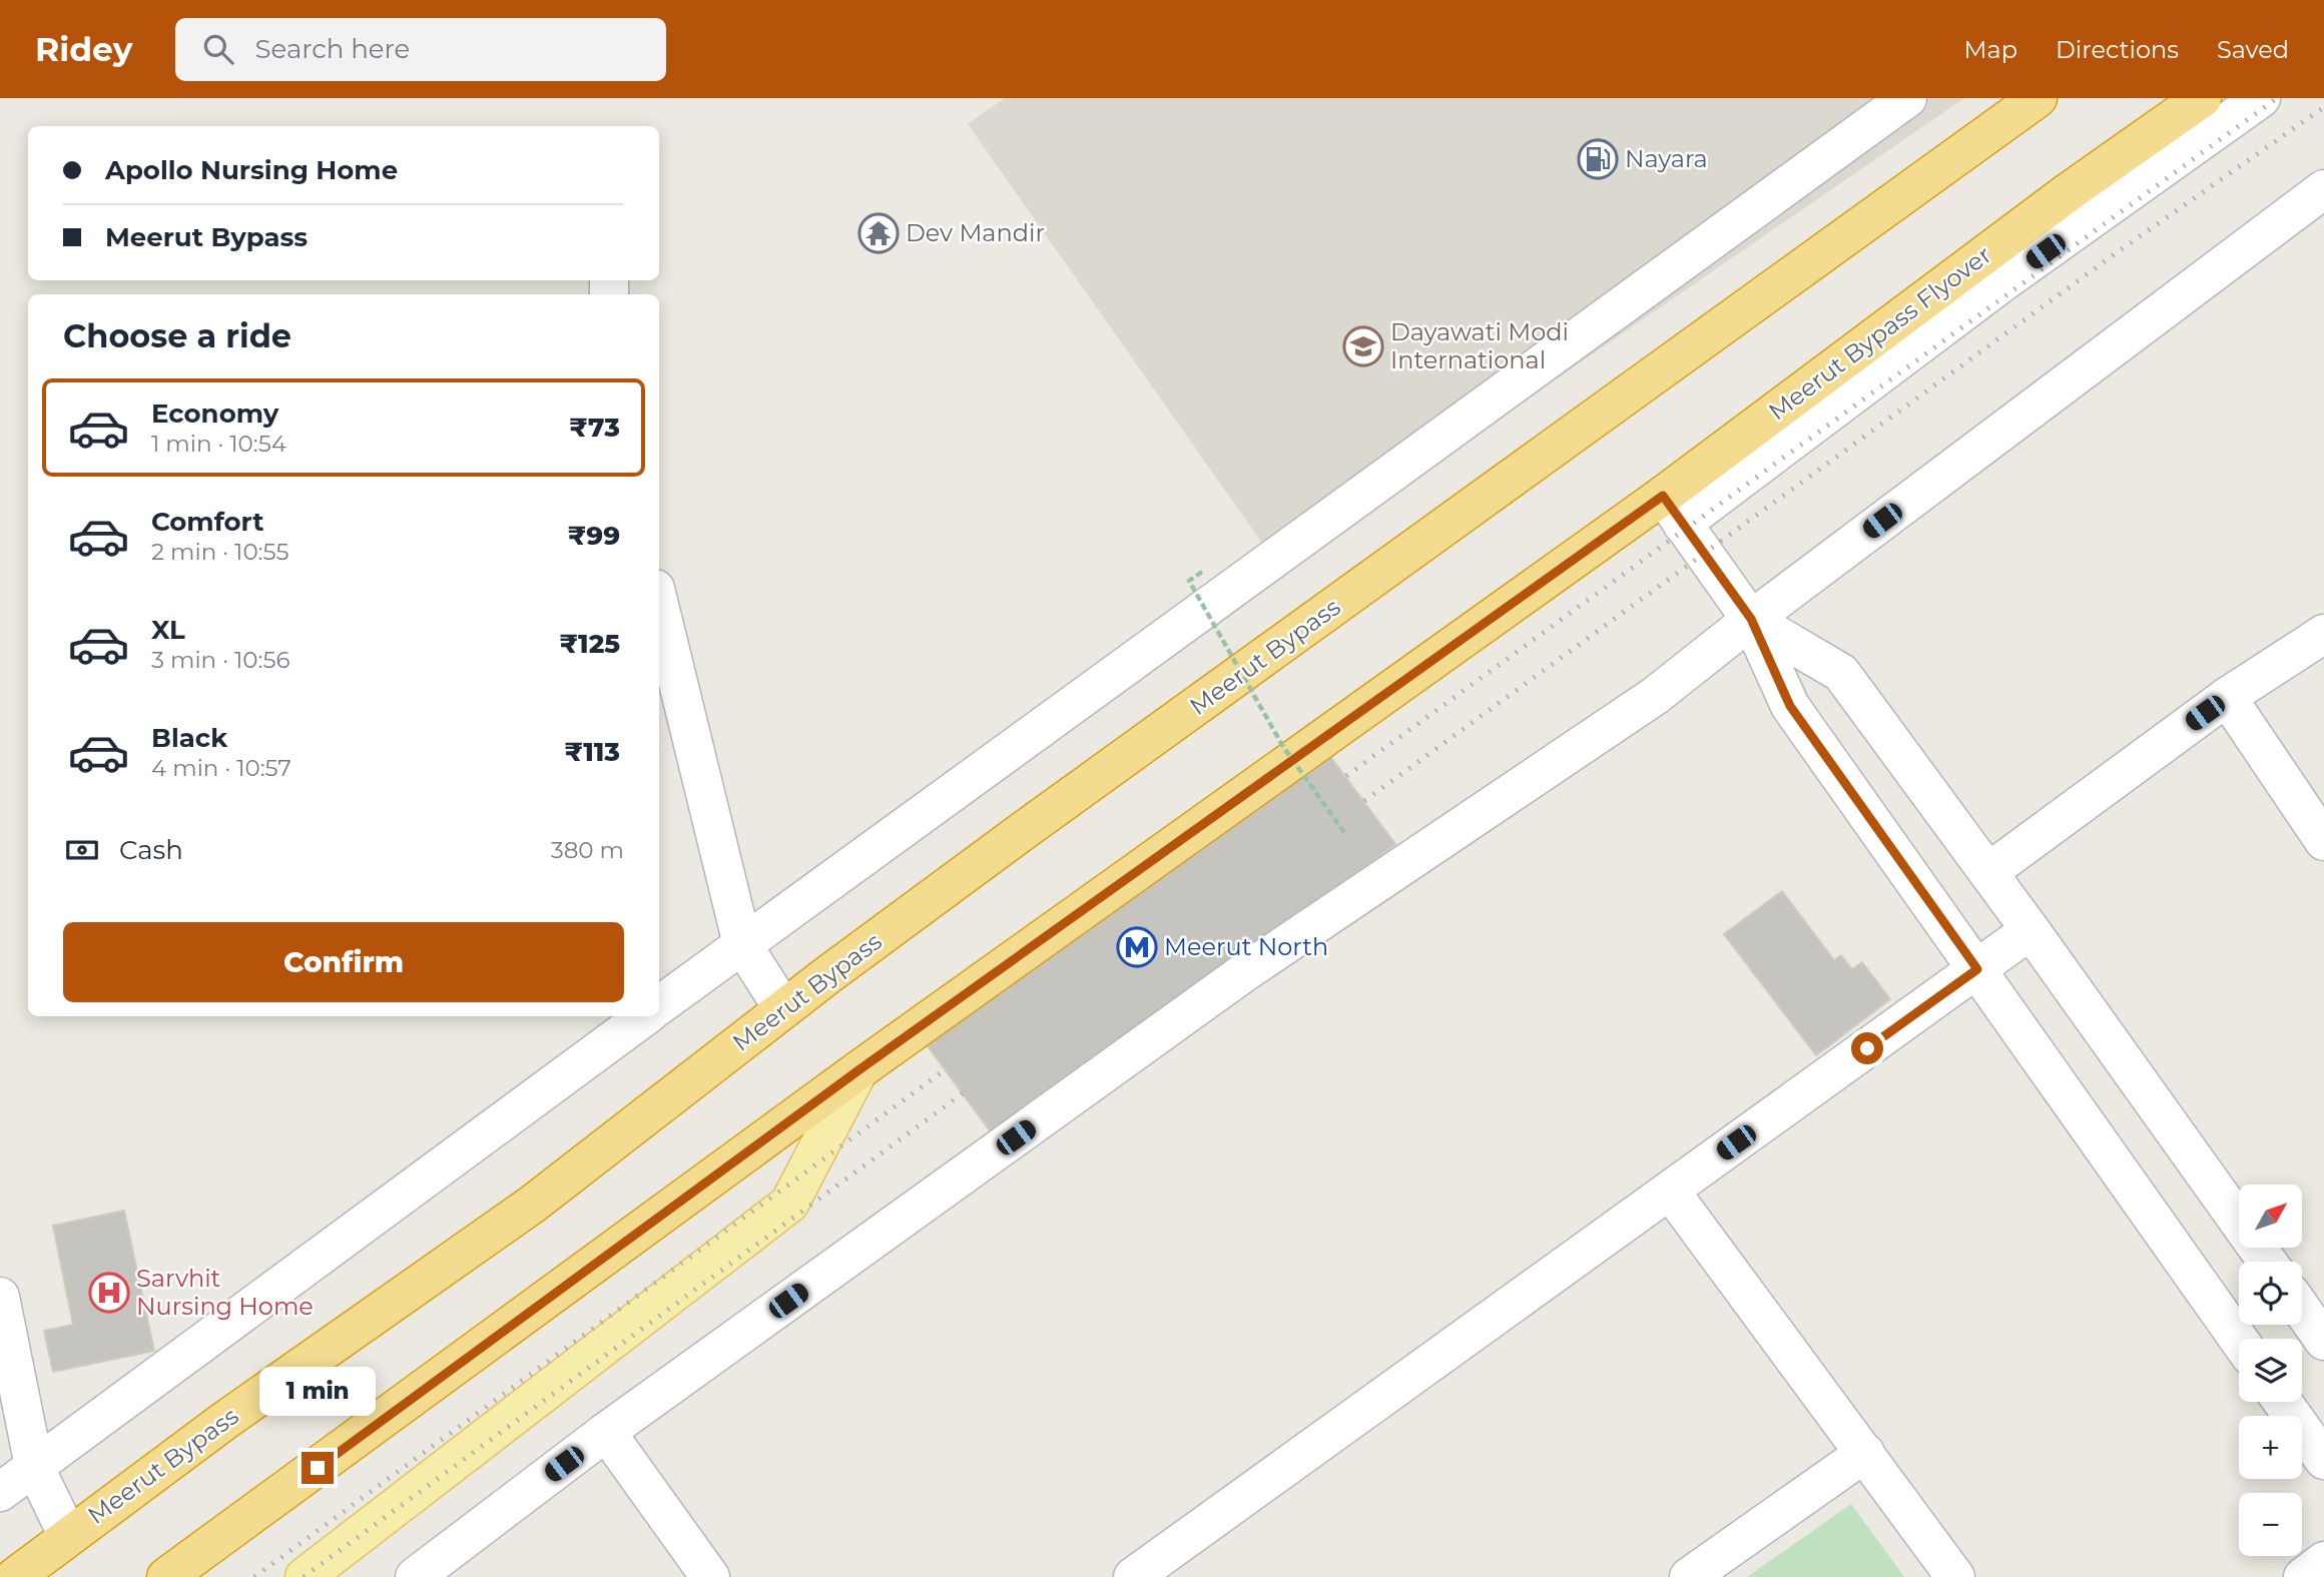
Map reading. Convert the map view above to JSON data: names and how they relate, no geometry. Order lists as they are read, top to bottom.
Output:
{
  "streets": {
    "highway": ["Meerut Bypass Flyover", "Meerut Bypass"]
  },
  "places": {
    "fuel station": ["Nayara"],
    "temple": ["Dev Mandir"],
    "school or university": ["Dayawati Modi International"],
    "metro station": ["Meerut North"],
    "hospital": ["Sarvhit Nursing Home"]
  },
  "north": "top right",
  "page": {
    "header": "Ridey",
    "search": "Search here",
    "nav": ["Map", "Directions", "Saved"],
    "banner": ["Apollo Nursing Home", "Meerut Bypass"],
    "heading": "Choose a ride",
    "list": [
      {
        "name": "Economy",
        "note": "1 min · 10:54",
        "value": "₹73"
      },
      {
        "name": "Comfort",
        "note": "2 min · 10:55",
        "value": "₹99"
      },
      {
        "name": "XL",
        "note": "3 min · 10:56",
        "value": "₹125"
      },
      {
        "name": "Black",
        "note": "4 min · 10:57",
        "value": "₹113"
      }
    ],
    "pay": ["Cash", "380 m"],
    "buttons": "Confirm",
    "map_buttons": ["+", "−"],
    "bubble": "1 min"
  }
}
